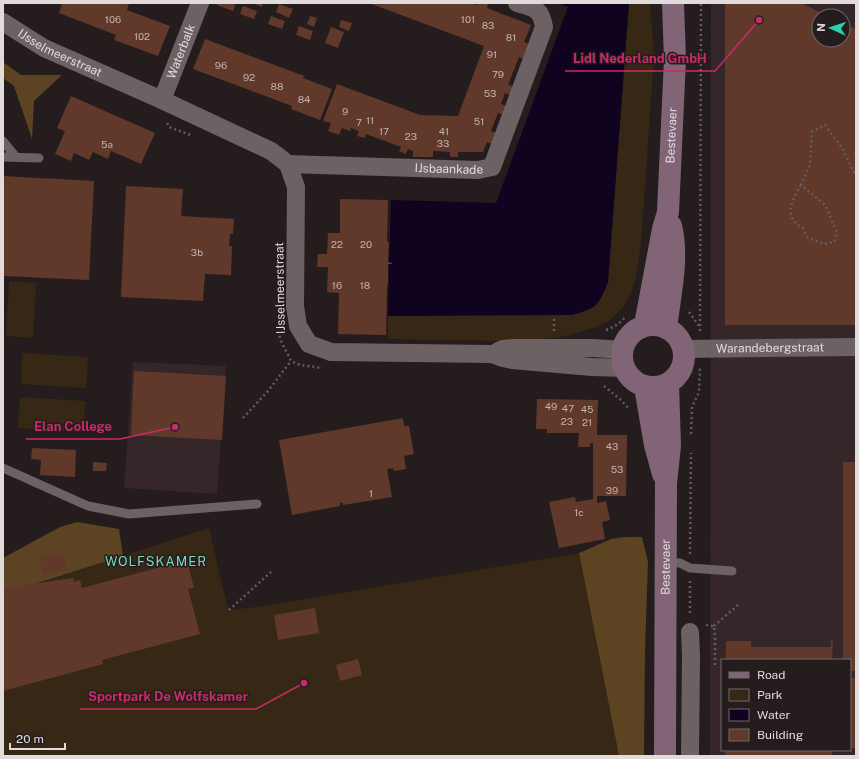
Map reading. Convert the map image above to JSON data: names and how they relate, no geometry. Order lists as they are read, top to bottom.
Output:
{
  "streets": {
    "street": [
      "Waterbalk",
      "IJsselmeerstraat",
      "Bestevaer",
      "IJsbaankade",
      "Warandebergstraat"
    ]
  },
  "crossings": [
    ["Waterbalk", "IJsselmeerstraat"],
    ["IJsselmeerstraat", "Bestevaer"],
    ["IJsselmeerstraat", "IJsbaankade"],
    ["IJsselmeerstraat", "Warandebergstraat"],
    ["Bestevaer", "Warandebergstraat"]
  ],
  "districts": ["WOLFSKAMER"],
  "places": ["Lidl Nederland GmbH", "Elan College", "Sportpark De Wolfskamer"],
  "house_numbers": [
    "106",
    "101",
    "83",
    "102",
    "81",
    "91",
    "96",
    "79",
    "92",
    "88",
    "53",
    "84",
    "9",
    "11",
    "51",
    "7",
    "17",
    "41",
    "23",
    "33",
    "5a",
    "22",
    "20",
    "3b",
    "16",
    "18",
    "49",
    "47",
    "45",
    "23",
    "21",
    "43",
    "53",
    "39",
    "1",
    "1c"
  ],
  "legend": [
    "Road",
    "Park",
    "Water",
    "Building"
  ],
  "scale_bar": "20 m",
  "north": "left"
}
